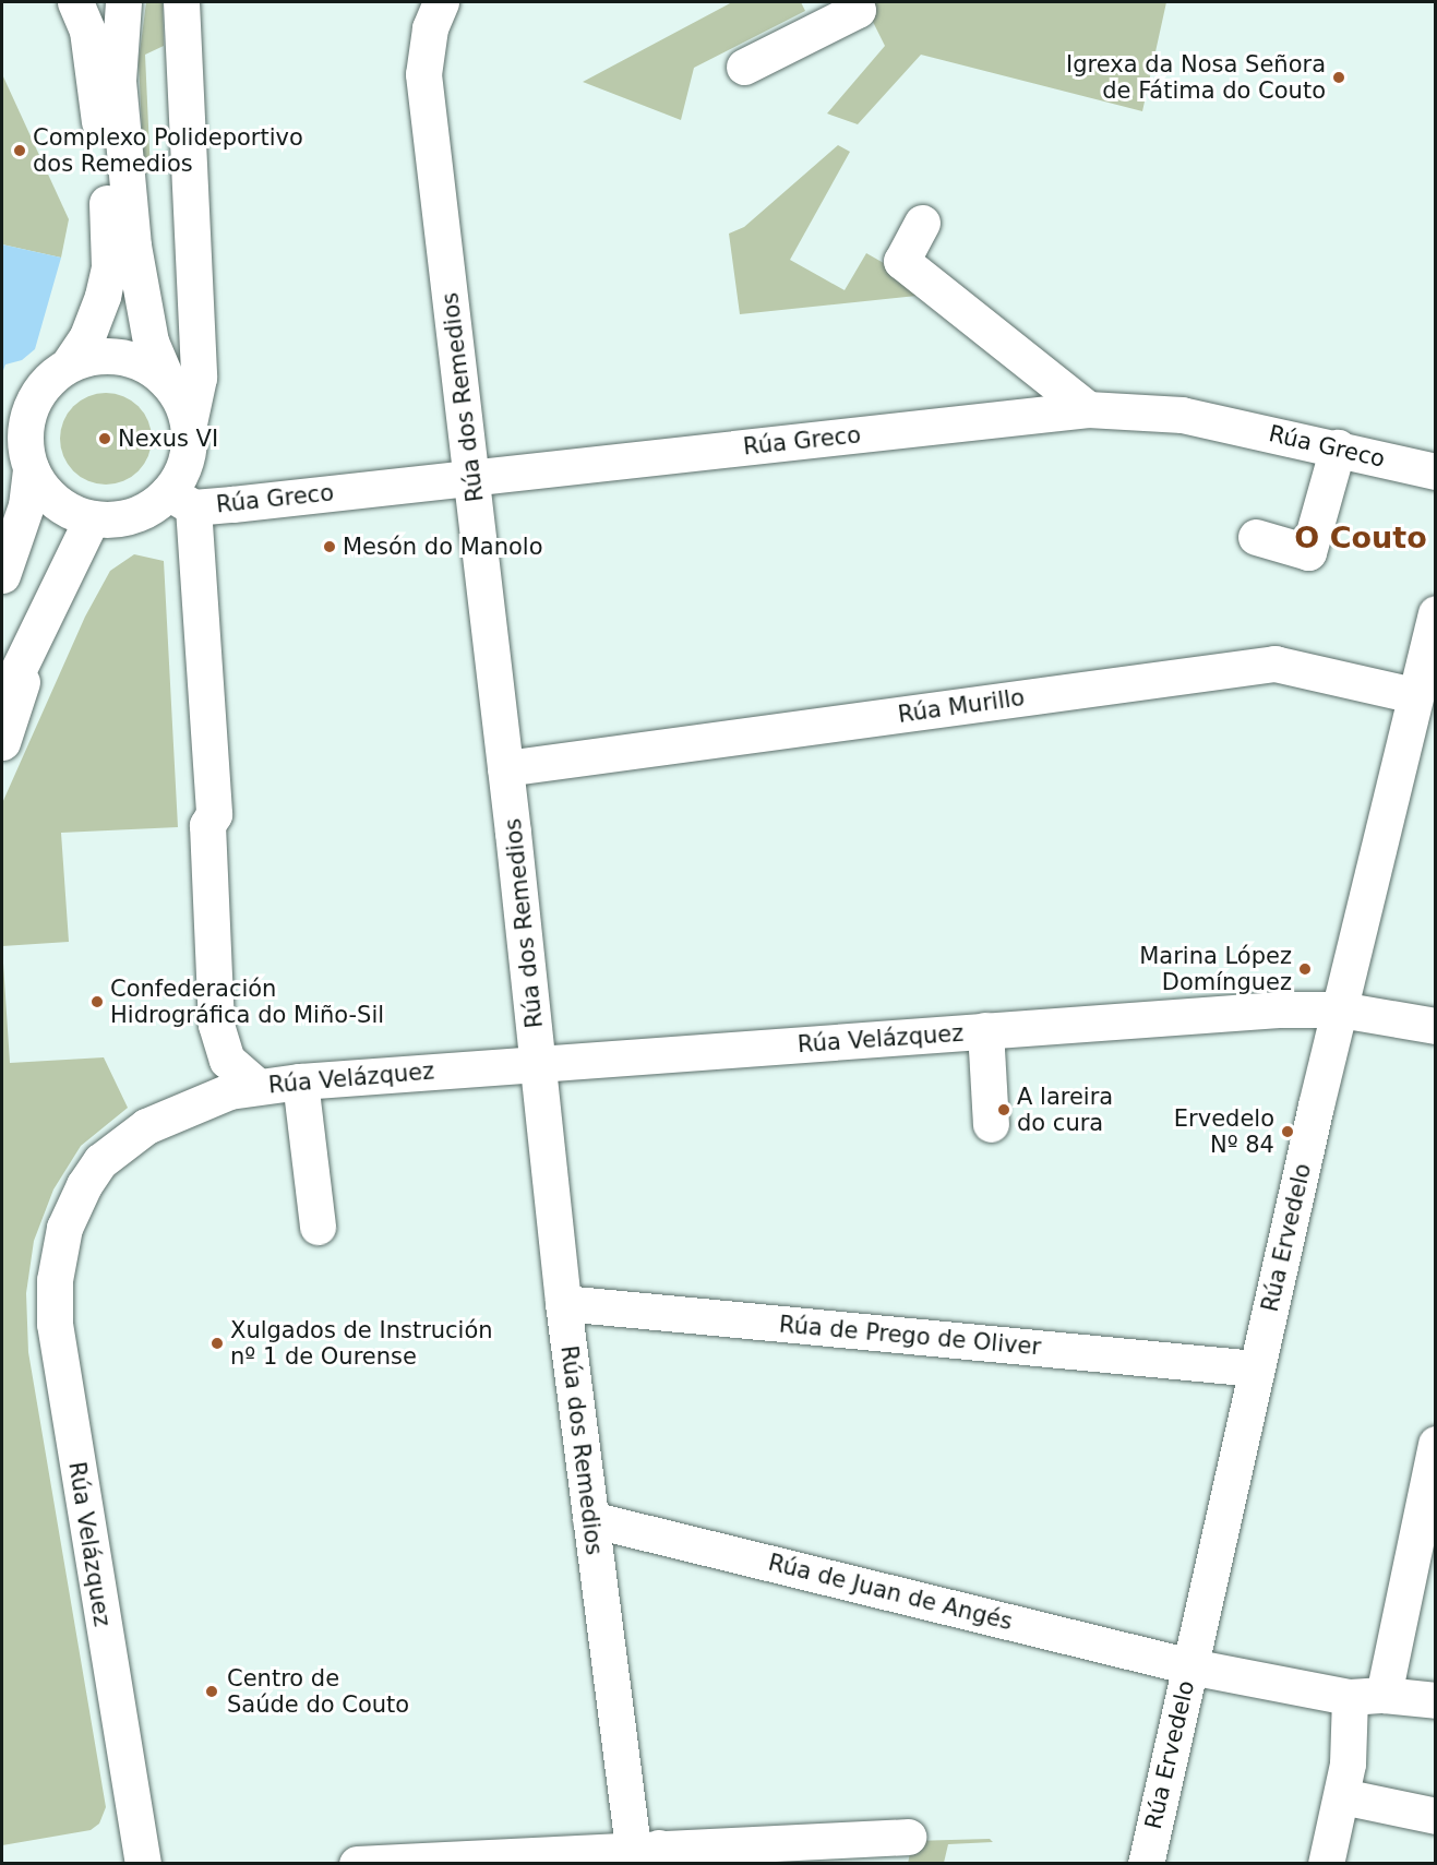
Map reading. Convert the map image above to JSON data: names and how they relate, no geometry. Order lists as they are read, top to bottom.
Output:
{
  "streets": {
    "street": [
      "Rúa dos Remedios",
      "Rúa Greco",
      "Rúa Murillo",
      "Rúa Velázquez",
      "Rúa Ervedelo",
      "Rúa de Prego de Oliver",
      "Rúa de Juan de Angés"
    ]
  },
  "crossings": [
    ["Rúa dos Remedios", "Rúa Greco"],
    ["Rúa dos Remedios", "Rúa Murillo"],
    ["Rúa dos Remedios", "Rúa Velázquez"],
    ["Rúa dos Remedios", "Rúa de Prego de Oliver"],
    ["Rúa dos Remedios", "Rúa de Juan de Angés"],
    ["Rúa Murillo", "Rúa Ervedelo"],
    ["Rúa Velázquez", "Rúa Ervedelo"],
    ["Rúa Ervedelo", "Rúa de Prego de Oliver"],
    ["Rúa Ervedelo", "Rúa de Juan de Angés"]
  ],
  "districts": ["O Couto"],
  "places": [
    "Igrexa da Nosa Señora de Fátima do Couto",
    "Complexo Polideportivo dos Remedios",
    "Nexus VI",
    "Mesón do Manolo",
    "Marina López Domínguez",
    "Confederación Hidrográfica do Miño-Sil",
    "A lareira do cura",
    "Ervedelo Nº 84",
    "Xulgados de Instrución nº 1 de Ourense",
    "Centro de Saúde do Couto"
  ]
}
